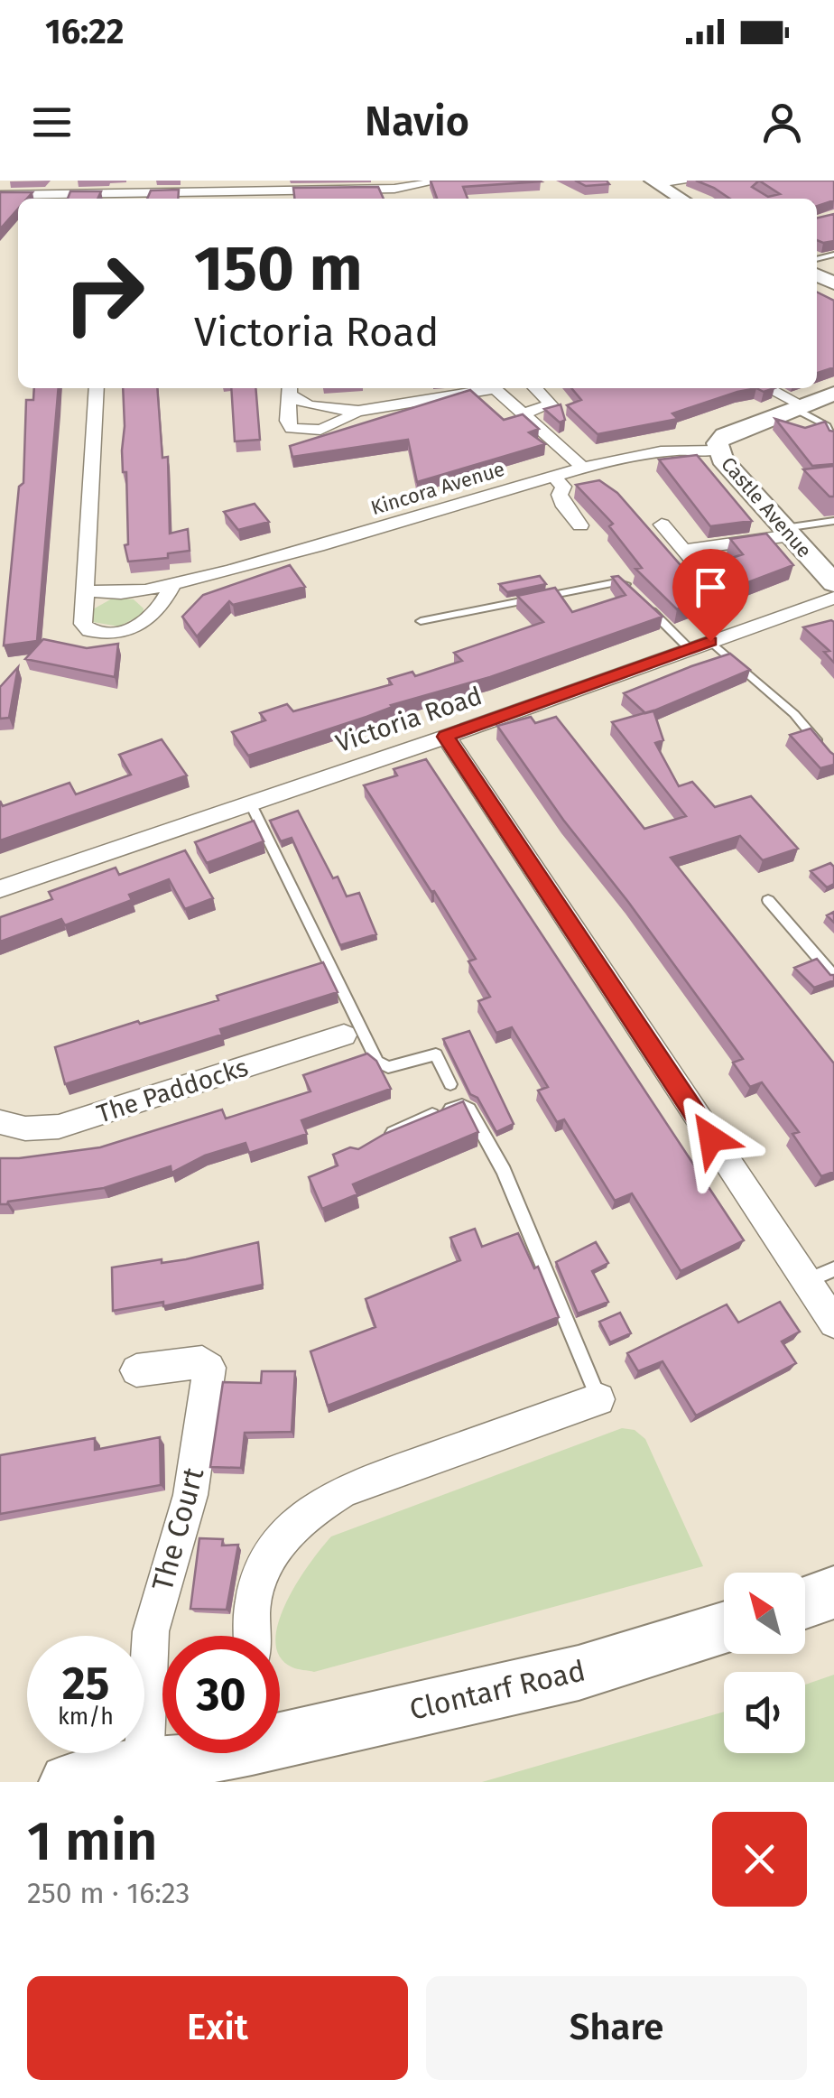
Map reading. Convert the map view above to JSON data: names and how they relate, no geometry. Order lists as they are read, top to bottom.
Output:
{
  "streets": {
    "street": [
      "Kincora Avenue",
      "Castle Avenue",
      "Victoria Road",
      "The Paddocks",
      "The Court",
      "Clontarf Road"
    ]
  },
  "crossings": [
    ["Kincora Avenue", "Castle Avenue"],
    ["The Court", "Clontarf Road"]
  ],
  "north": "top left",
  "page": {
    "status": "16:22",
    "header": "Navio",
    "turn": ["150 m", "Victoria Road"],
    "speed": "25 km/h",
    "limit": "30",
    "heading": ["1 min", "250 m · 16:23"],
    "buttons": ["Exit", "Share"]
  }
}
